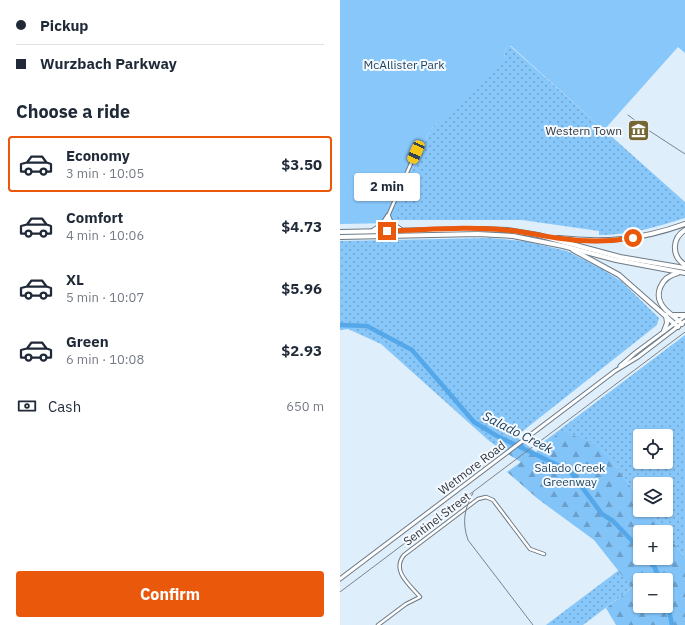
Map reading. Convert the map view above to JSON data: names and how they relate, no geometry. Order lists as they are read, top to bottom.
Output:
{
  "streets": {
    "main road": ["Wetmore Road"],
    "street": ["Sentinel Street"]
  },
  "water": ["Salado Creek"],
  "parks": ["McAllister Park", "Salado Creek Greenway"],
  "places": {
    "museum": ["Western Town"]
  },
  "page": {
    "banner": ["Pickup", "Wurzbach Parkway"],
    "heading": "Choose a ride",
    "list": [
      {
        "name": "Economy",
        "note": "3 min · 10:05",
        "value": "$3.50"
      },
      {
        "name": "Comfort",
        "note": "4 min · 10:06",
        "value": "$4.73"
      },
      {
        "name": "XL",
        "note": "5 min · 10:07",
        "value": "$5.96"
      },
      {
        "name": "Green",
        "note": "6 min · 10:08",
        "value": "$2.93"
      }
    ],
    "bubble": "2 min",
    "pay": ["Cash", "650 m"],
    "map_buttons": ["+", "−"],
    "buttons": "Confirm"
  }
}
